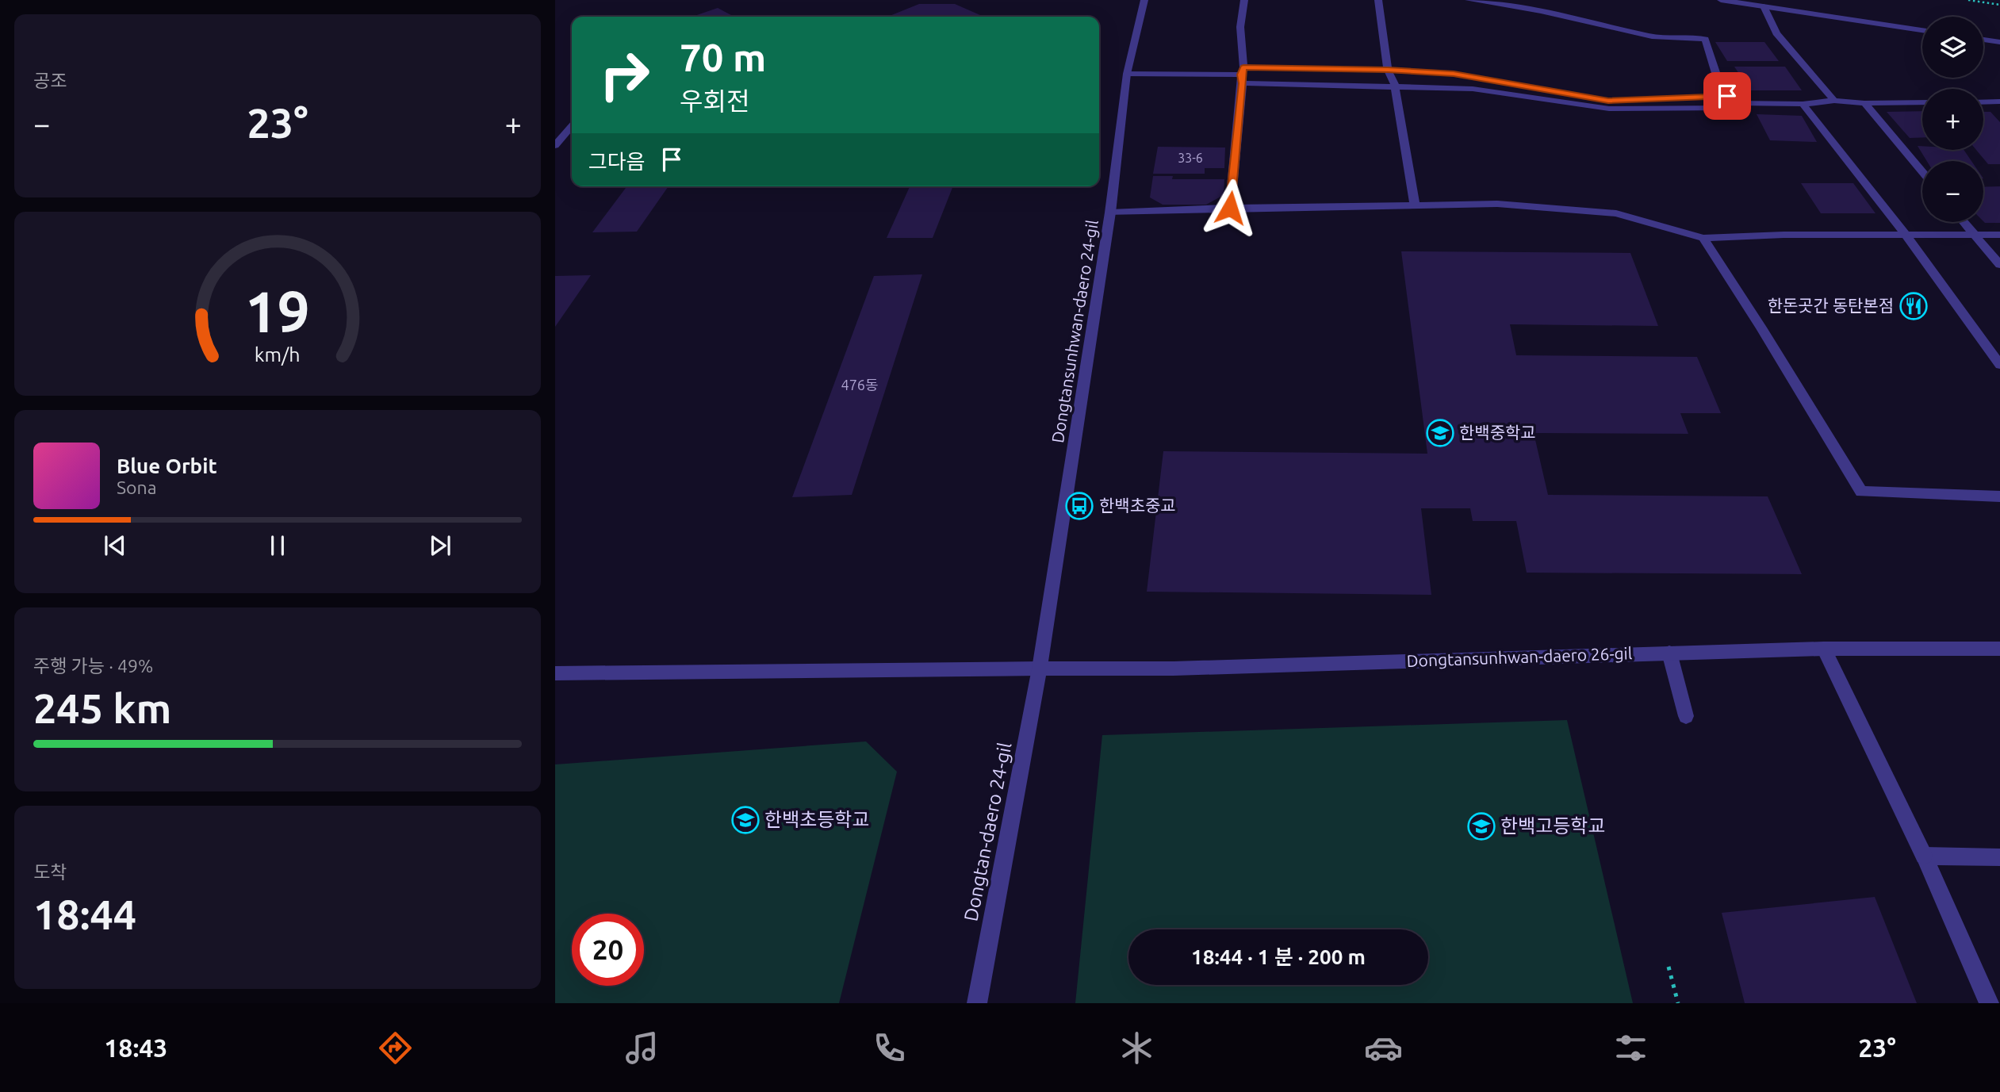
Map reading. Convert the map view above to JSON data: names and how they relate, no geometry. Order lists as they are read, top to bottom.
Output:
{
  "streets": {
    "street": ["Dongtansunhwan-daero 24-gil", "Dongtansunhwan-daero 26-gil", "Dongtan-daero 24-gil"]
  },
  "crossings": [
    ["Dongtansunhwan-daero 24-gil", "Dongtansunhwan-daero 26-gil"],
    ["Dongtansunhwan-daero 24-gil", "Dongtan-daero 24-gil"],
    ["Dongtansunhwan-daero 26-gil", "Dongtan-daero 24-gil"]
  ],
  "places": {
    "restaurant": ["한돈곳간 동탄본점"],
    "school or university": ["한백중학교", "한백초등학교", "한백고등학교"],
    "bus stop": ["한백초중교"]
  },
  "house_numbers": ["33-6", "476동"],
  "page": {
    "tile": [
      "공조",
      ["주행 가능 · 49%", "245 km"],
      ["도착", "18:44"]
    ],
    "map_buttons": ["+", "−"],
    "turn": ["70 m", "우회전"],
    "heat": ["−", "23°", "+"],
    "then": "그다음",
    "song": ["Blue Orbit", "Sona"],
    "limit": "20",
    "trip": "18:44 · 1 분 · 200 m",
    "tabs": ["18:43", "23°"],
    "gauge": ["19", "km/h"]
  }
}
